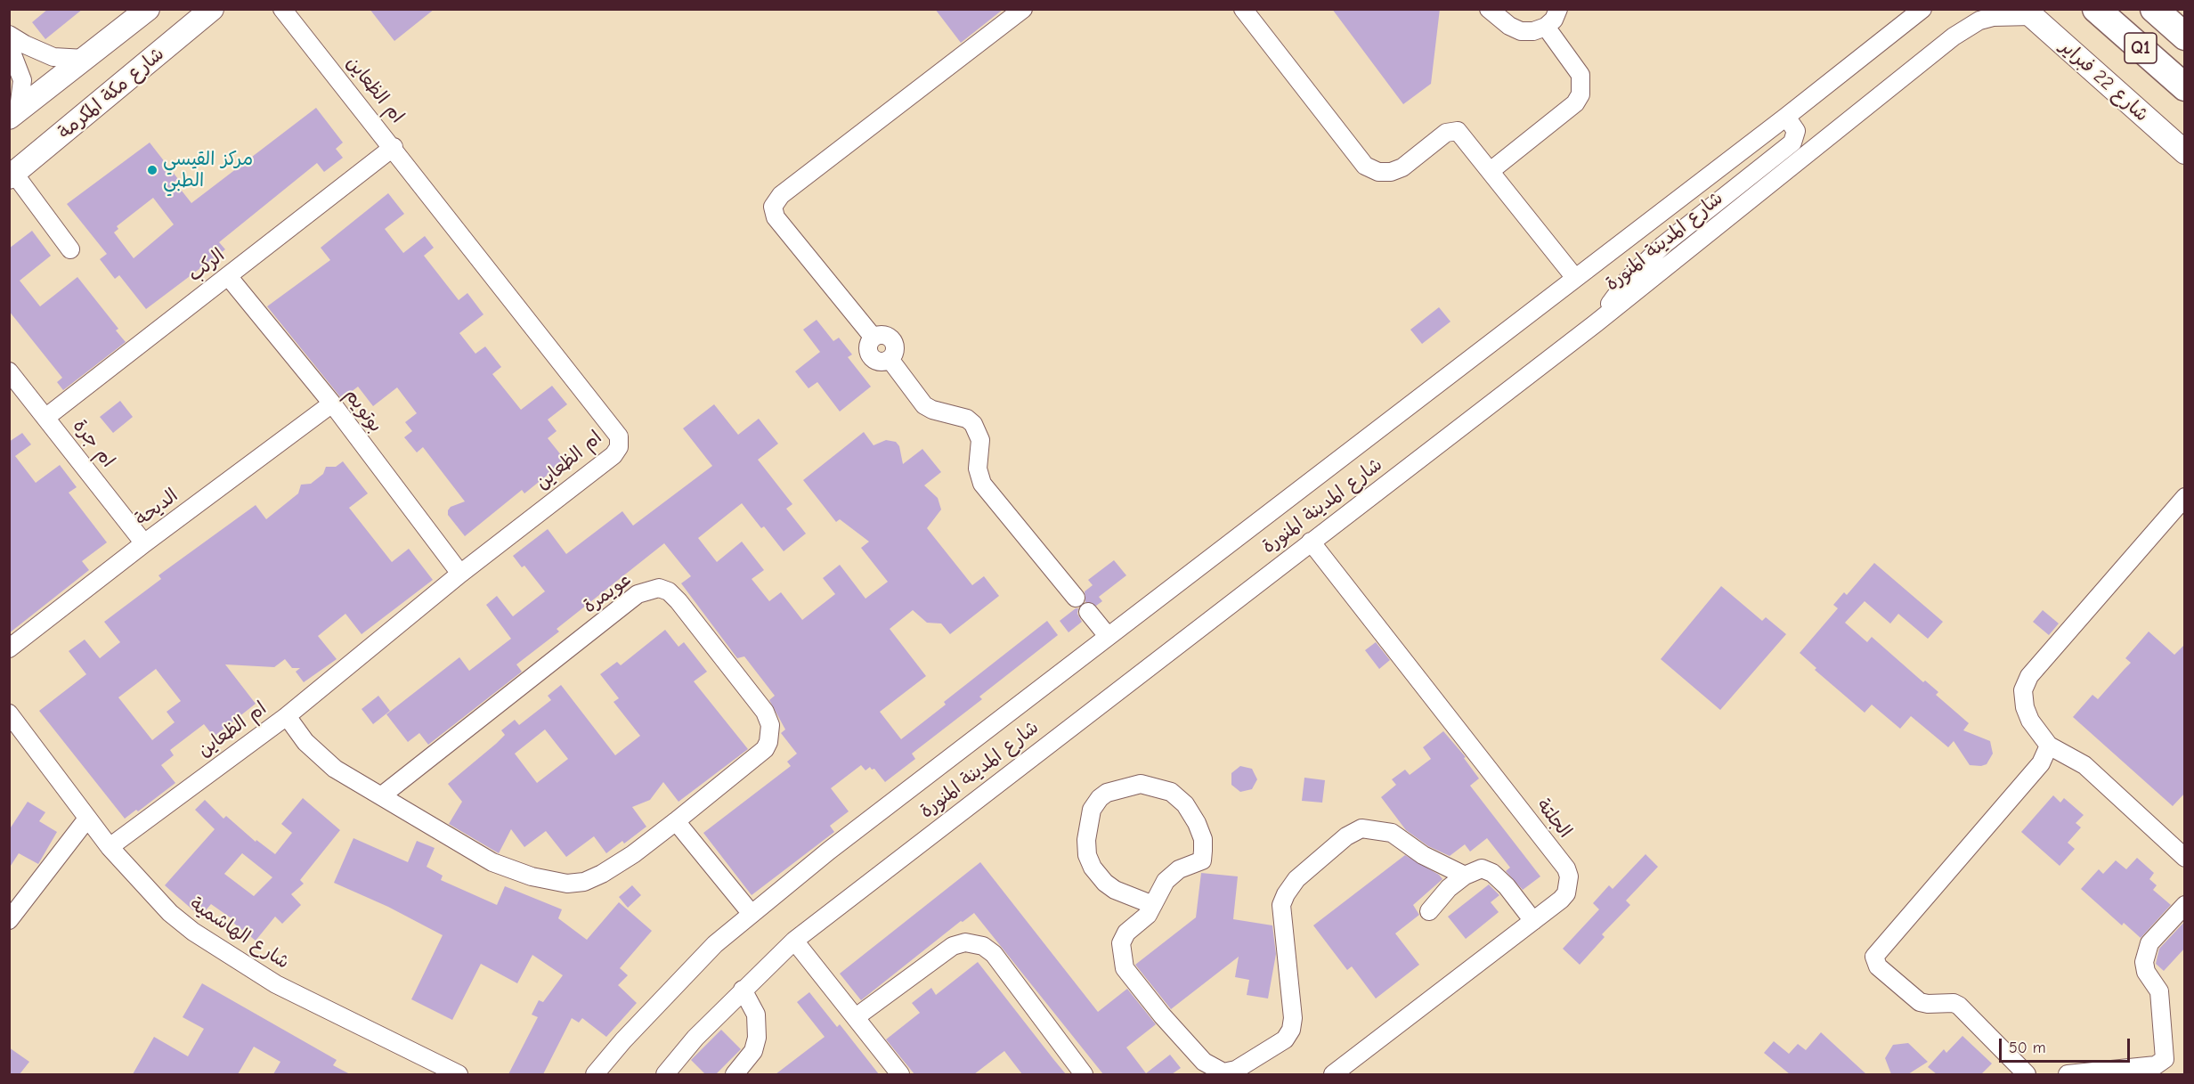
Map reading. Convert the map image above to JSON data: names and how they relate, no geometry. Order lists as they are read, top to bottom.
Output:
{
  "streets": {
    "highway": ["Q1"],
    "main road": ["شارع 22 فبراير", "شارع مكة المكرمة"],
    "street": [
      "ام الظعاين",
      "شارع المدينة المنورة",
      "الركب",
      "بوتويم",
      "ام جرة",
      "الديحة",
      "عويمرة",
      "الجلتة",
      "شارع الهاشمية"
    ]
  },
  "crossings": [
    ["شارع 22 فبراير", "شارع المدينة المنورة"],
    ["ام الظعاين", "الركب"],
    ["ام الظعاين", "بوتويم"],
    ["ام الظعاين", "عويمرة"],
    ["ام الظعاين", "شارع الهاشمية"],
    ["شارع المدينة المنورة", "الجلتة"],
    ["الركب", "بوتويم"],
    ["الركب", "ام جرة"],
    ["بوتويم", "الديحة"],
    ["ام جرة", "الديحة"]
  ],
  "places": ["مركز القيسي الطبي"],
  "scale_bar": "50 m"
}
